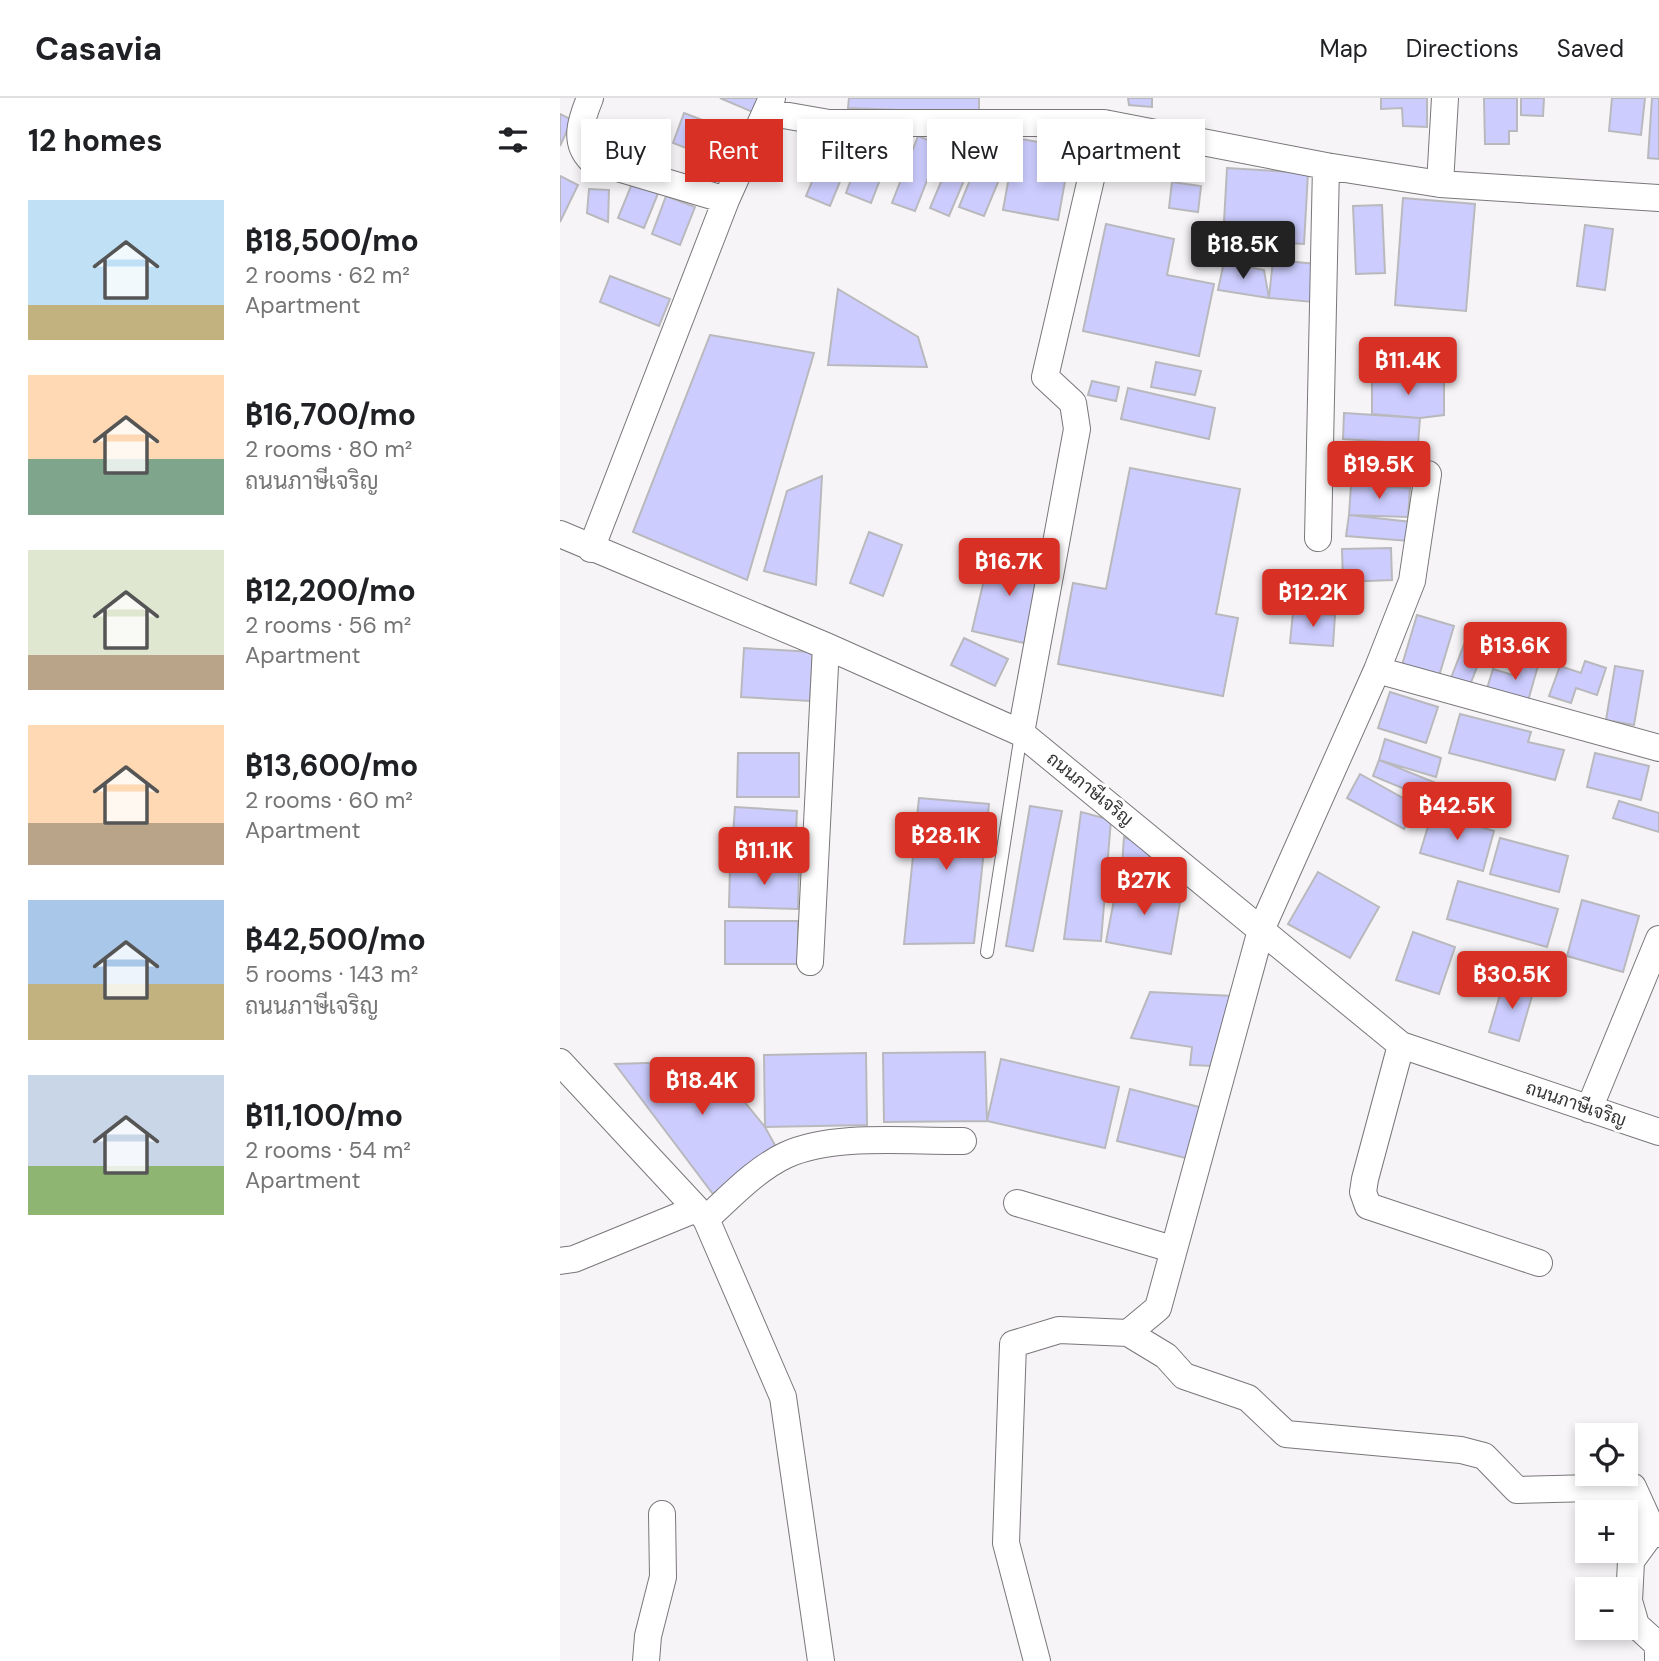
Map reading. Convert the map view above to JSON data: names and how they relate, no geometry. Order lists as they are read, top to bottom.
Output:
{
  "streets": {
    "street": ["ถนนภาษีเจริญ"]
  },
  "page": {
    "header": "Casavia",
    "nav": ["Map", "Directions", "Saved"],
    "heading": "12 homes",
    "chip": [
      "Buy",
      "Rent",
      "Filters",
      "New",
      "Apartment"
    ],
    "list": [
      {
        "name": "฿18,500/mo",
        "note": "2 rooms · 62 m² · Apartment"
      },
      {
        "name": "฿16,700/mo",
        "note": "2 rooms · 80 m² · ถนนภาษีเจริญ"
      },
      {
        "name": "฿12,200/mo",
        "note": "2 rooms · 56 m² · Apartment"
      },
      {
        "name": "฿13,600/mo",
        "note": "2 rooms · 60 m² · Apartment"
      },
      {
        "name": "฿42,500/mo",
        "note": "5 rooms · 143 m² · ถนนภาษีเจริญ"
      },
      {
        "name": "฿11,100/mo",
        "note": "2 rooms · 54 m² · Apartment"
      }
    ],
    "price": [
      "฿18.5K",
      "฿11.4K",
      "฿19.5K",
      "฿16.7K",
      "฿12.2K",
      "฿13.6K",
      "฿42.5K",
      "฿28.1K",
      "฿11.1K",
      "฿27K",
      "฿30.5K",
      "฿18.4K"
    ],
    "map_buttons": ["+", "−"]
  }
}
